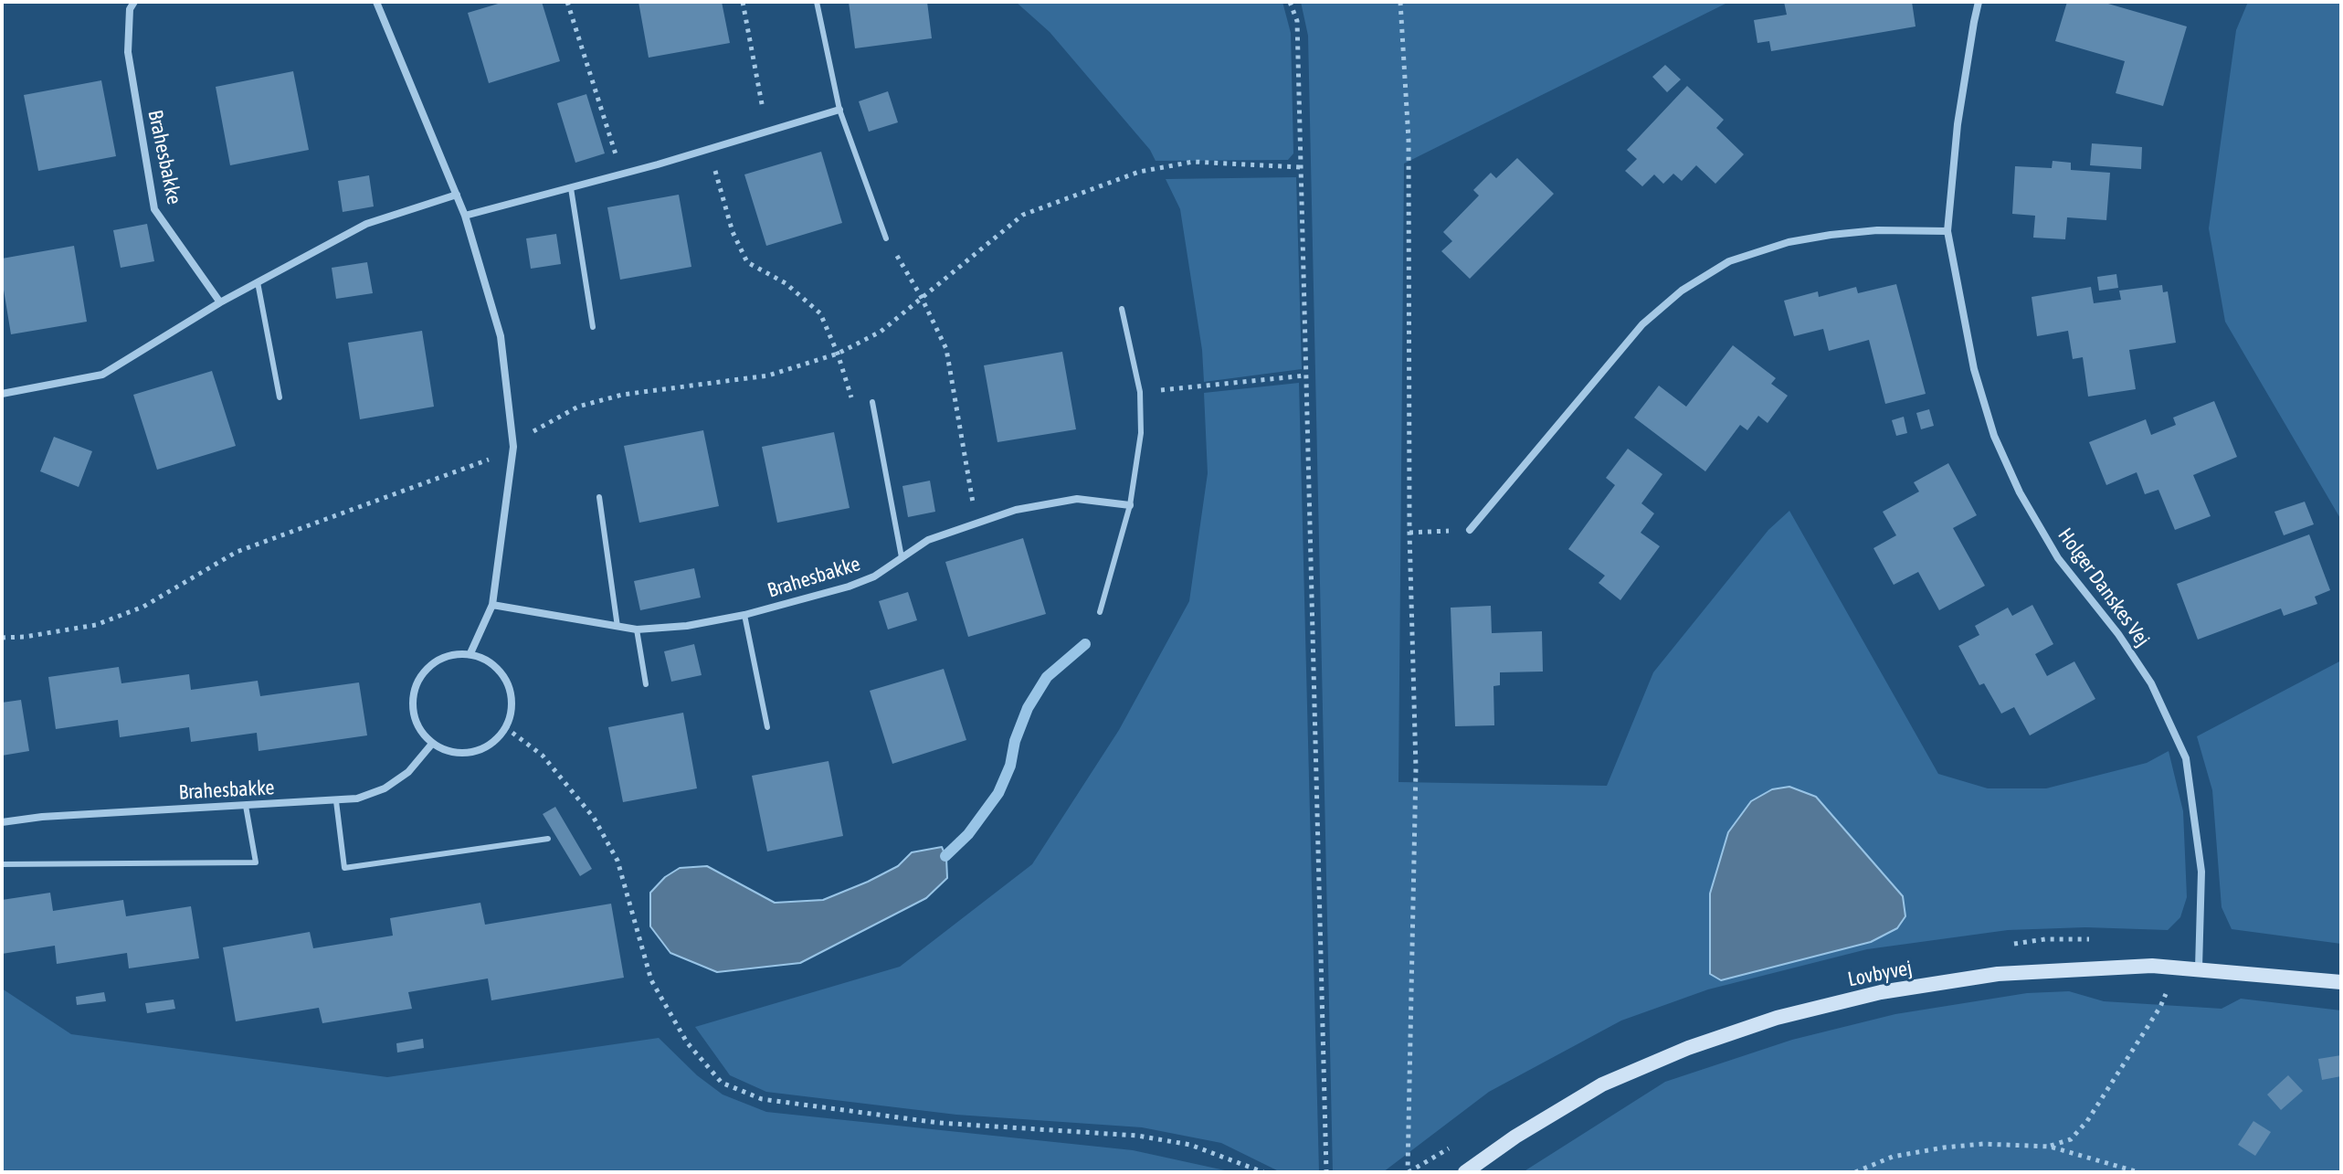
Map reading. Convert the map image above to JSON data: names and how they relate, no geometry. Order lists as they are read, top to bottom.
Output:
{
  "streets": {
    "street": ["Brahesbakke", "Holger Danskes Vej", "Lovbyvej"]
  },
  "crossings": [
    ["Holger Danskes Vej", "Lovbyvej"]
  ]
}
